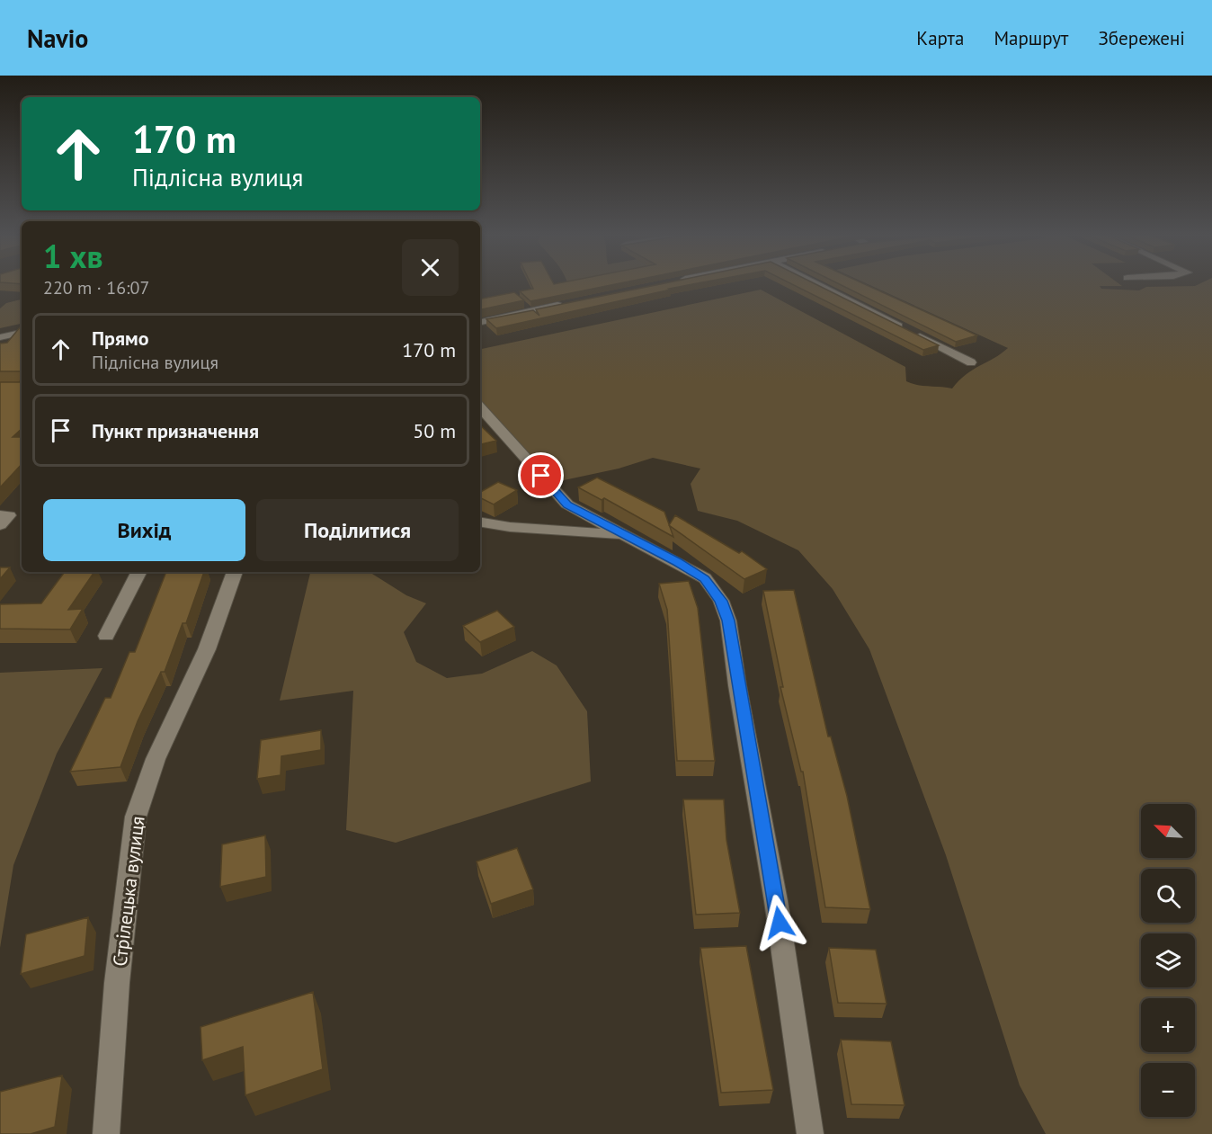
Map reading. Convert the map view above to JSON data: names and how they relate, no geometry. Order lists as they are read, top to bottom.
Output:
{
  "streets": {
    "street": ["Стрілецька вулиця"]
  },
  "north": "top left",
  "page": {
    "header": "Navio",
    "nav": ["Карта", "Маршрут", "Збережені"],
    "turn": ["170 m", "Підлісна вулиця"],
    "heading": ["1 хв", "220 m · 16:07"],
    "list": [
      {
        "name": "Прямо",
        "note": "Підлісна вулиця",
        "value": "170 m"
      },
      {
        "name": "Пункт призначення",
        "value": "50 m"
      }
    ],
    "buttons": ["Вихід", "Поділитися"],
    "map_buttons": ["+", "−"]
  }
}
